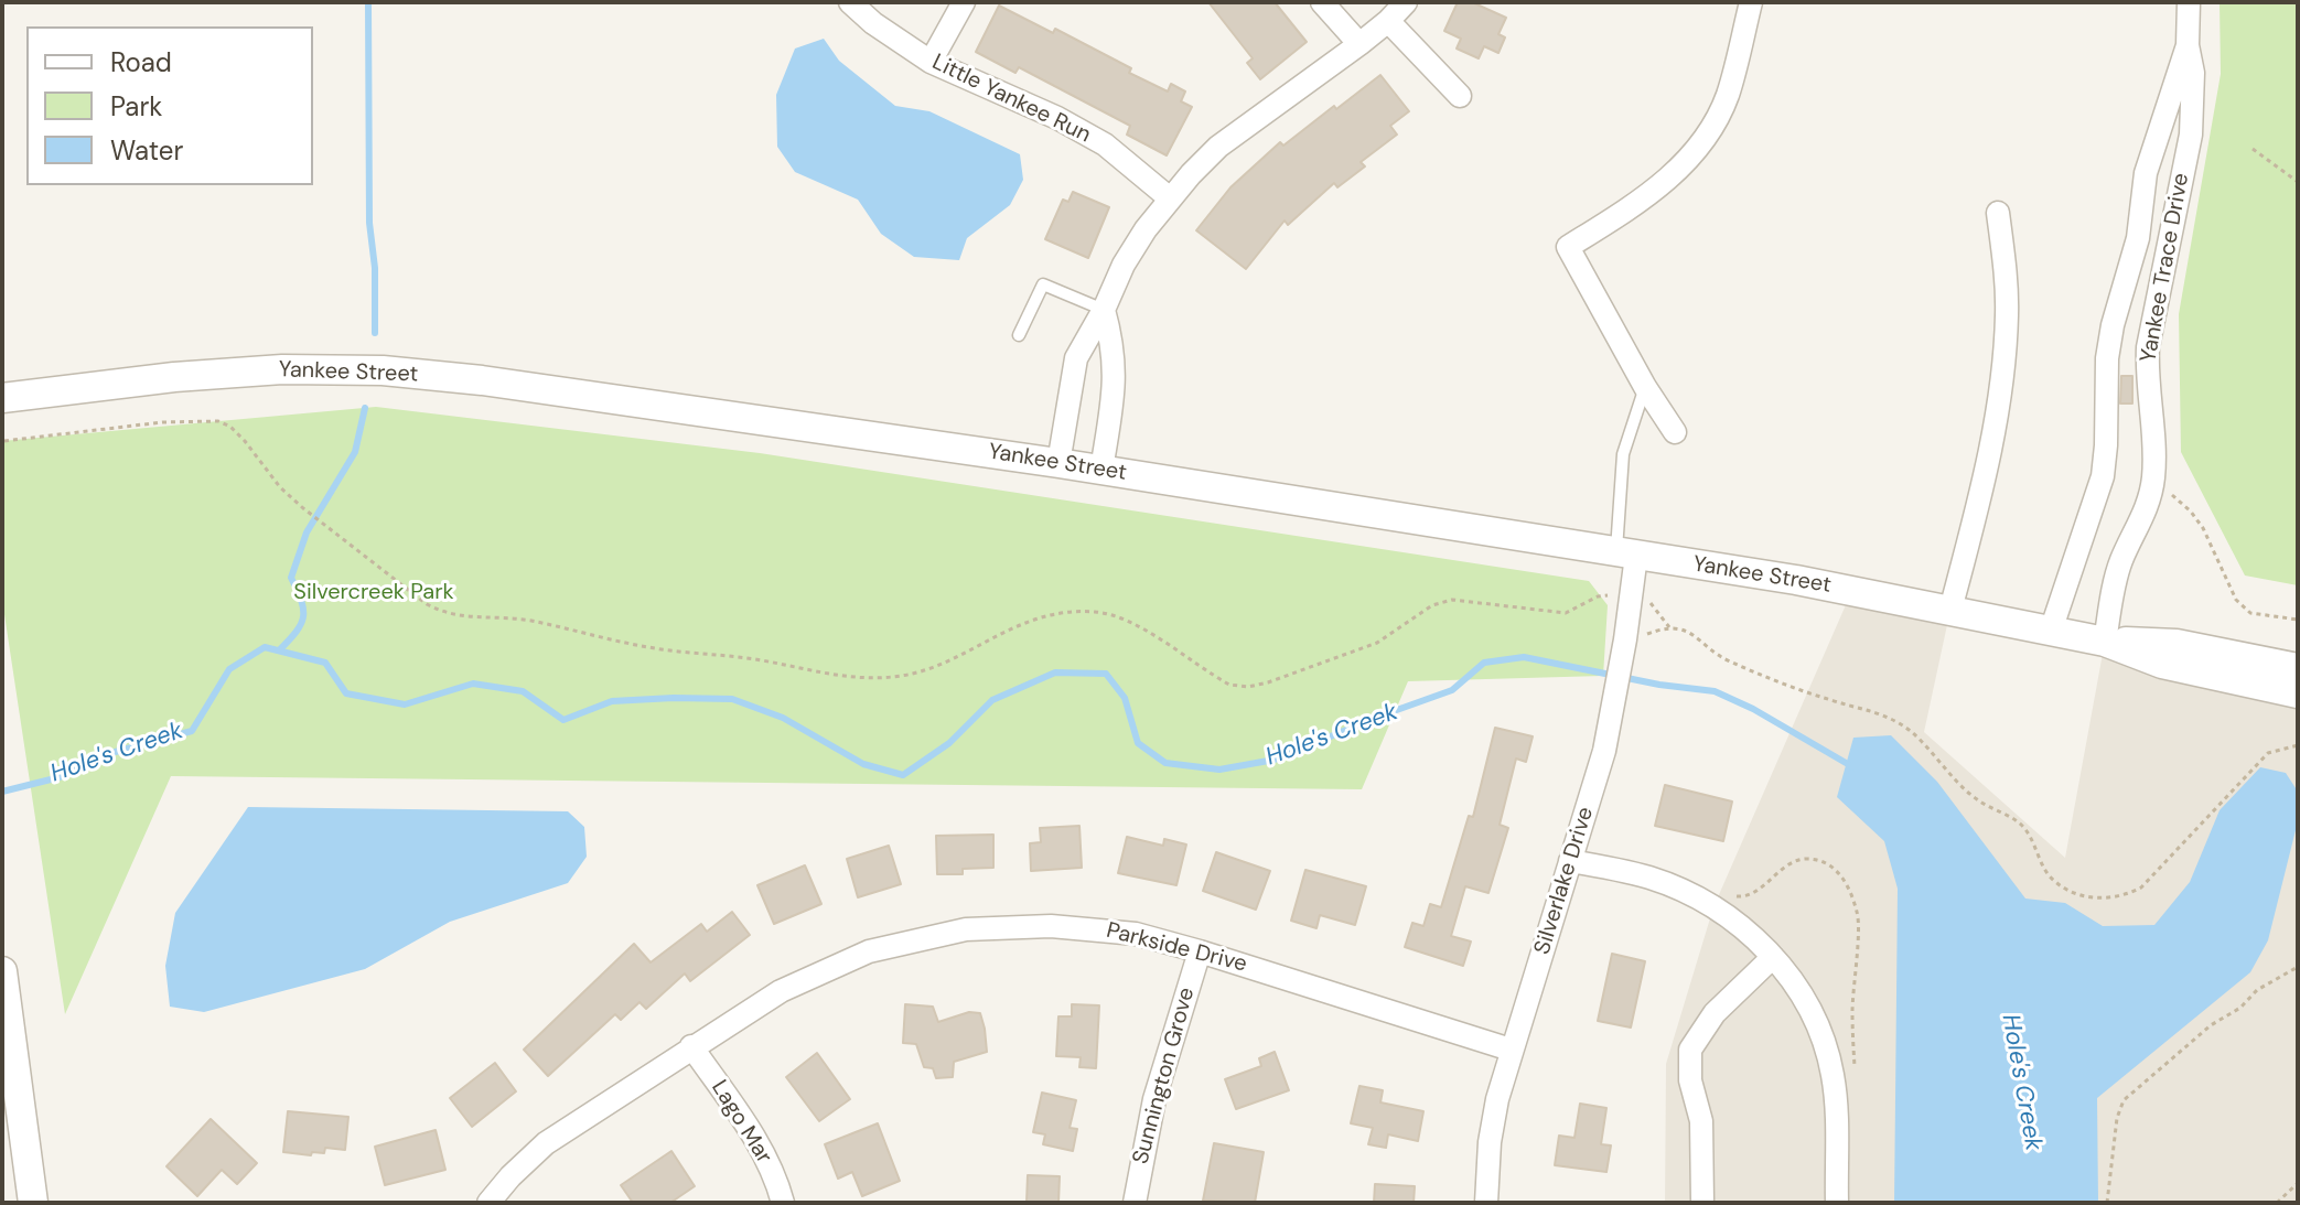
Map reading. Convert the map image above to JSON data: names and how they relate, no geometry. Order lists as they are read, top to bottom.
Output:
{
  "streets": {
    "street": [
      "Little Yankee Run",
      "Yankee Trace Drive",
      "Yankee Street",
      "Silverlake Drive",
      "Parkside Drive",
      "Sunnington Grove",
      "Lago Mar"
    ]
  },
  "crossings": [
    ["Yankee Trace Drive", "Yankee Street"],
    ["Yankee Street", "Silverlake Drive"],
    ["Silverlake Drive", "Parkside Drive"],
    ["Parkside Drive", "Sunnington Grove"],
    ["Parkside Drive", "Lago Mar"]
  ],
  "water": ["Hole's Creek"],
  "parks": ["Silvercreek Park"],
  "legend": ["Road", "Park", "Water"]
}
